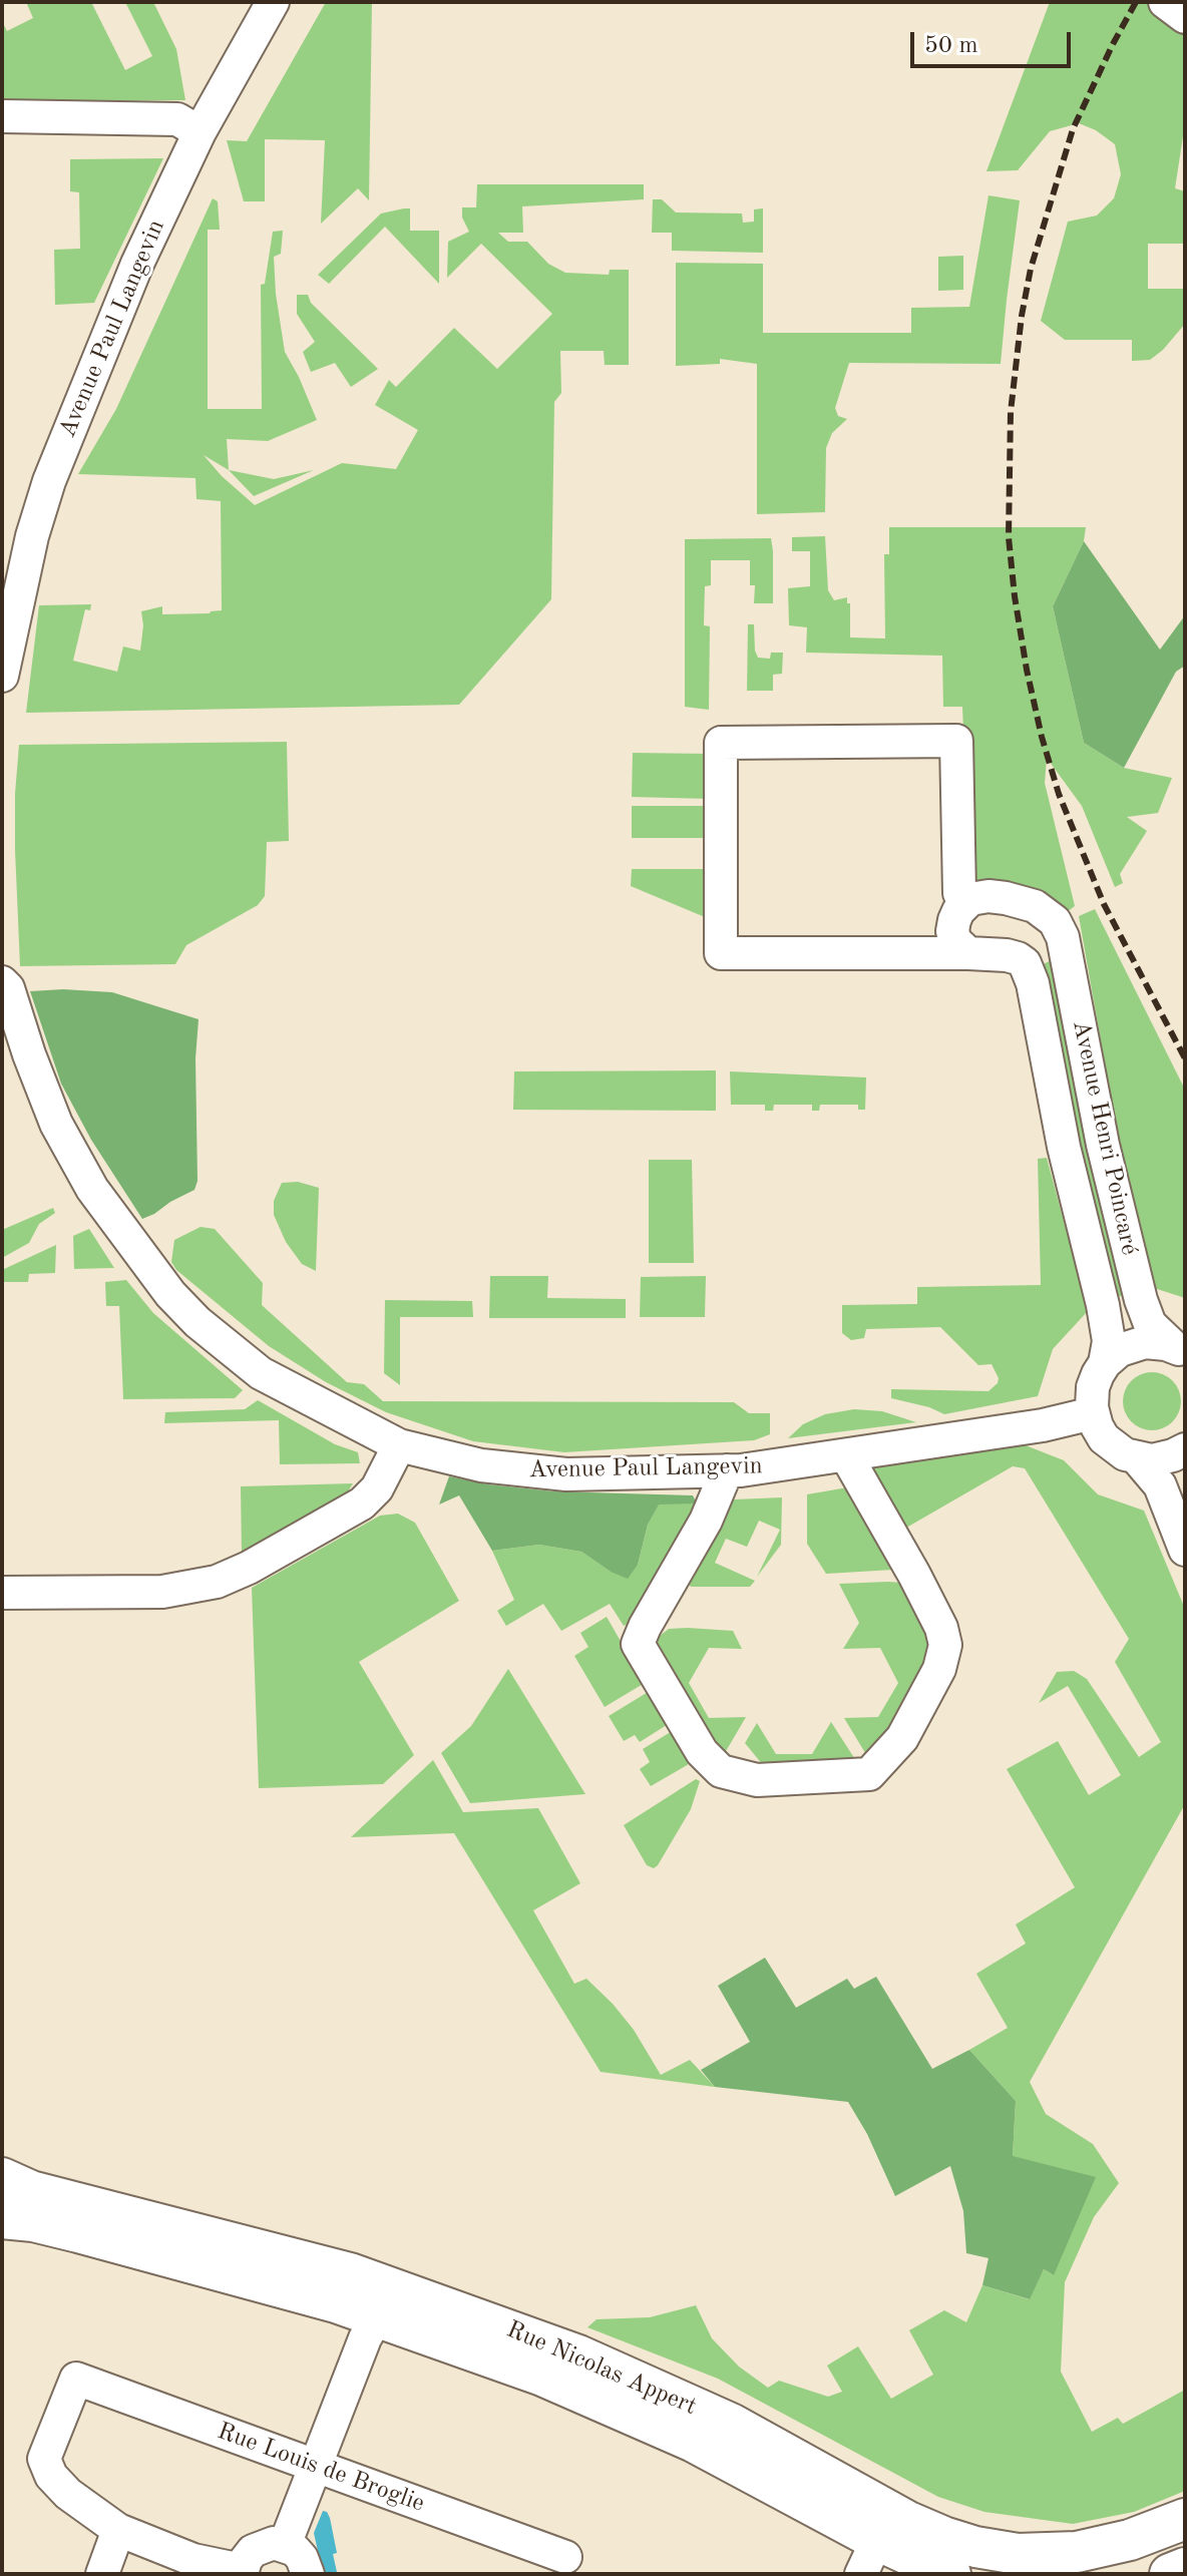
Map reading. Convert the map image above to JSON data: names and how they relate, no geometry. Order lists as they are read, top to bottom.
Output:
{
  "streets": {
    "main road": ["Rue Nicolas Appert"],
    "street": ["Avenue Paul Langevin", "Avenue Henri Poincaré", "Rue Louis de Broglie"]
  },
  "crossings": [
    ["Avenue Paul Langevin", "Avenue Henri Poincaré"]
  ],
  "scale_bar": "50 m"
}
